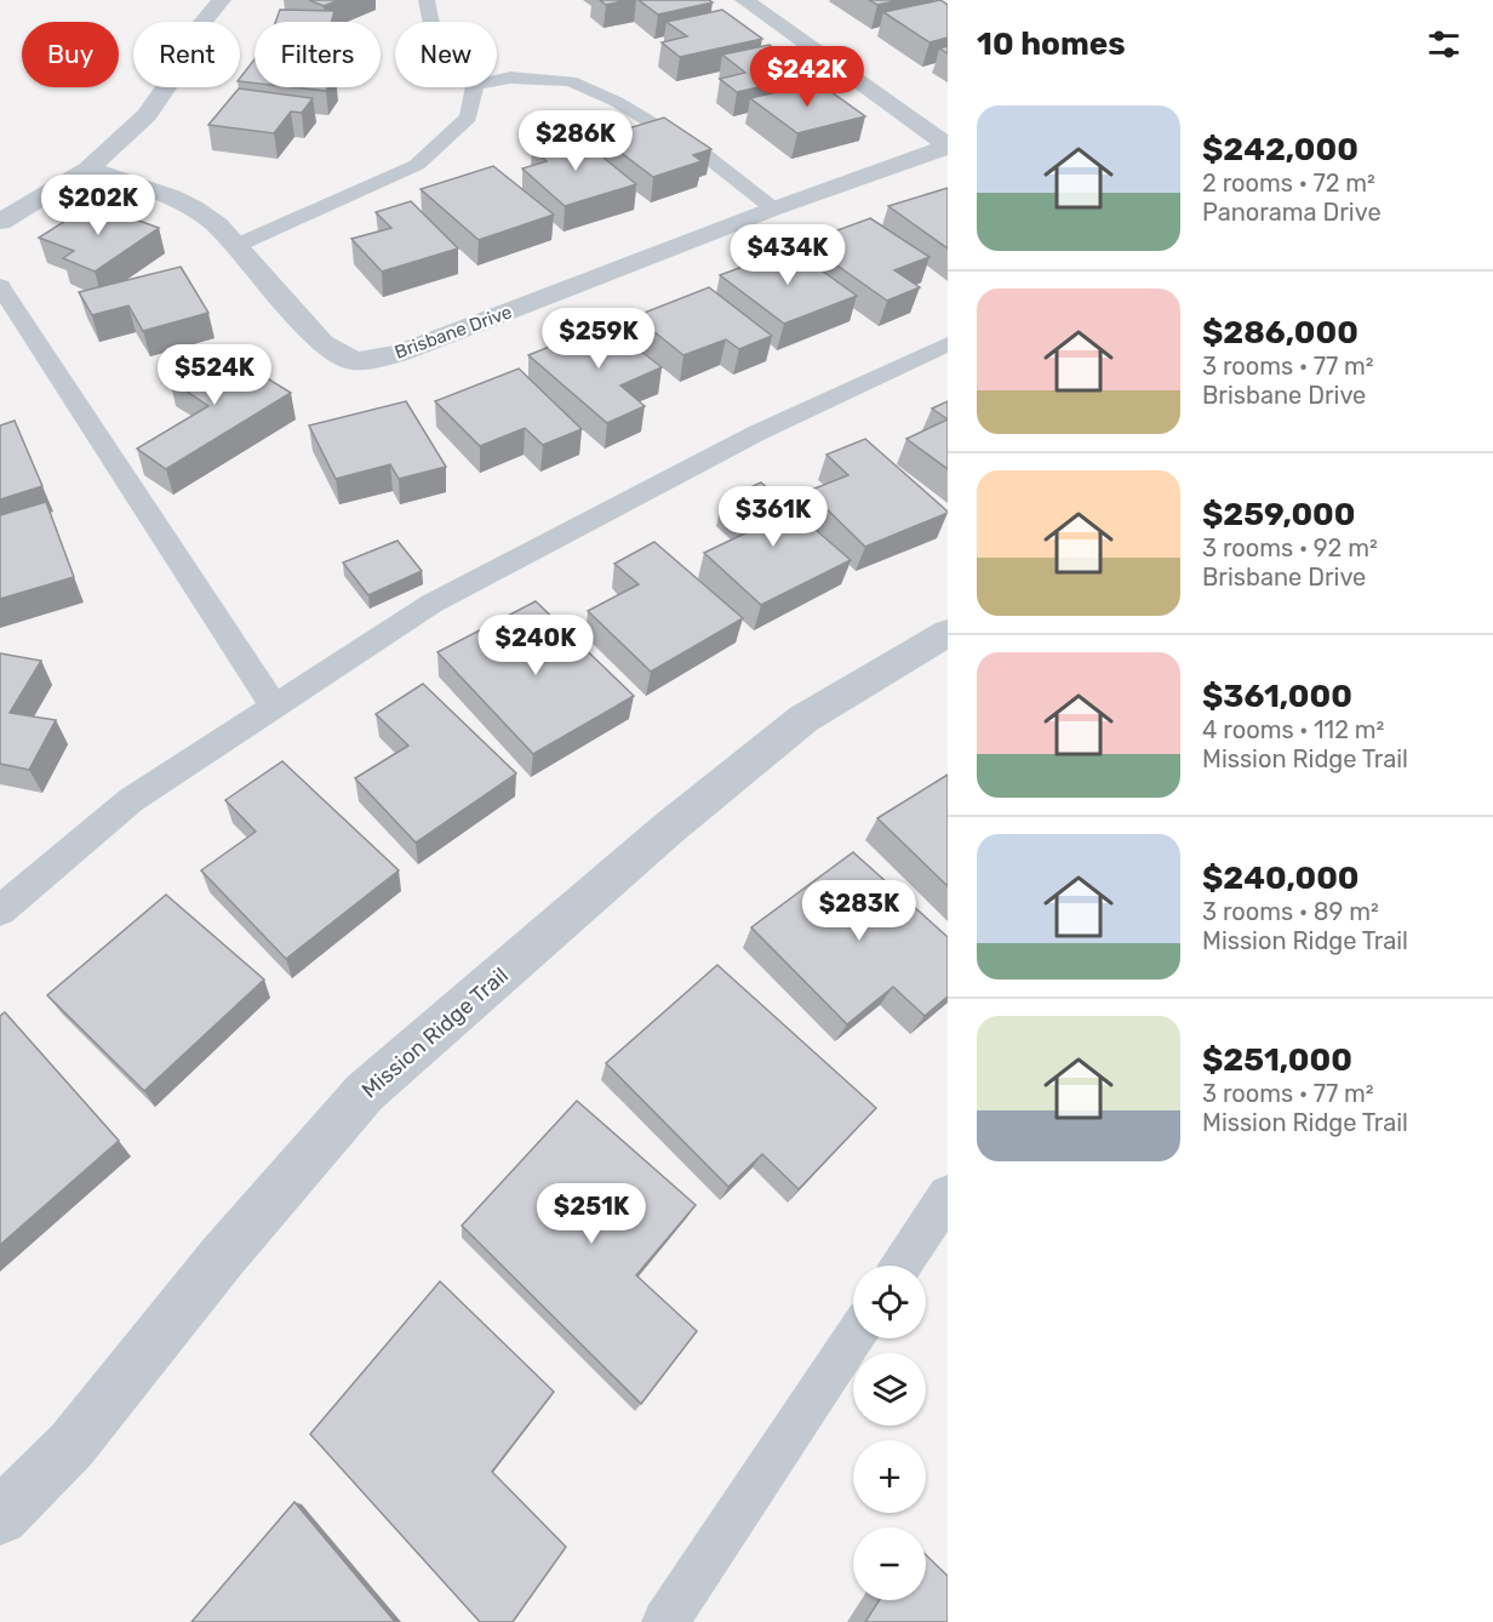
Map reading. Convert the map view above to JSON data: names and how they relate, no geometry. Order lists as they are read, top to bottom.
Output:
{
  "streets": {
    "street": ["Brisbane Drive", "Mission Ridge Trail"]
  },
  "page": {
    "heading": "10 homes",
    "chip": [
      "Buy",
      "Rent",
      "Filters",
      "New"
    ],
    "price": [
      "$242K",
      "$286K",
      "$202K",
      "$434K",
      "$259K",
      "$524K",
      "$361K",
      "$240K",
      "$283K",
      "$251K"
    ],
    "list": [
      {
        "name": "$242,000",
        "note": "2 rooms · 72 m² · Panorama Drive"
      },
      {
        "name": "$286,000",
        "note": "3 rooms · 77 m² · Brisbane Drive"
      },
      {
        "name": "$259,000",
        "note": "3 rooms · 92 m² · Brisbane Drive"
      },
      {
        "name": "$361,000",
        "note": "4 rooms · 112 m² · Mission Ridge Trail"
      },
      {
        "name": "$240,000",
        "note": "3 rooms · 89 m² · Mission Ridge Trail"
      },
      {
        "name": "$251,000",
        "note": "3 rooms · 77 m² · Mission Ridge Trail"
      }
    ],
    "map_buttons": ["+", "−"]
  }
}
